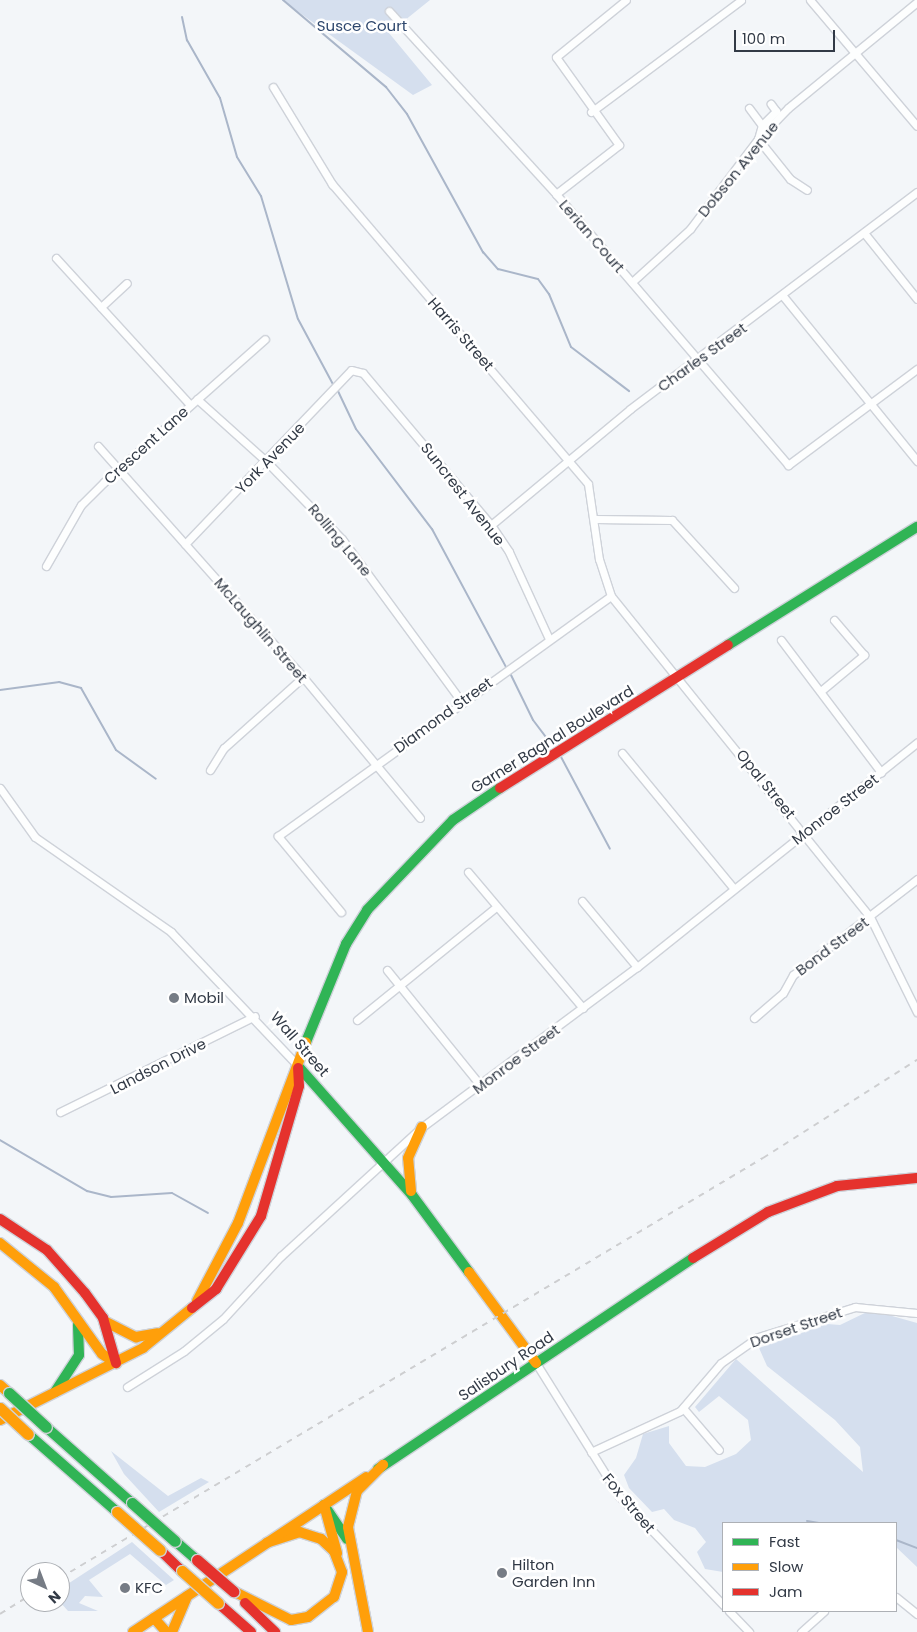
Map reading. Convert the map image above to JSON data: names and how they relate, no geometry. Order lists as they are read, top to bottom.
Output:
{
  "streets": {
    "main road": ["Garner Bagnal Boulevard", "Wall Street", "Salisbury Road"],
    "street": [
      "Dobson Avenue",
      "Lerian Court",
      "Harris Street",
      "Charles Street",
      "Crescent Lane",
      "York Avenue",
      "Suncrest Avenue",
      "Rolling Lane",
      "McLaughlin Street",
      "Diamond Street",
      "Opal Street",
      "Monroe Street",
      "Bond Street",
      "Landson Drive",
      "Dorset Street",
      "Fox Street"
    ]
  },
  "crossings": [
    ["Dobson Avenue", "Lerian Court"],
    ["Lerian Court", "Charles Street"],
    ["Harris Street", "Charles Street"],
    ["Harris Street", "Diamond Street"],
    ["Harris Street", "Opal Street"],
    ["Charles Street", "Suncrest Avenue"],
    ["Crescent Lane", "Rolling Lane"],
    ["Crescent Lane", "McLaughlin Street"],
    ["York Avenue", "Suncrest Avenue"],
    ["York Avenue", "Rolling Lane"],
    ["York Avenue", "McLaughlin Street"],
    ["Suncrest Avenue", "Diamond Street"],
    ["Rolling Lane", "Diamond Street"],
    ["McLaughlin Street", "Diamond Street"],
    ["Diamond Street", "Opal Street"],
    ["Garner Bagnal Boulevard", "Opal Street"],
    ["Garner Bagnal Boulevard", "Wall Street"],
    ["Opal Street", "Monroe Street"],
    ["Opal Street", "Bond Street"],
    ["Monroe Street", "Wall Street"],
    ["Wall Street", "Landson Drive"],
    ["Wall Street", "Salisbury Road"],
    ["Wall Street", "Fox Street"],
    ["Dorset Street", "Fox Street"],
    ["Salisbury Road", "Fox Street"]
  ],
  "parks": ["Susce Court"],
  "places": ["Mobil", "Hilton Garden Inn", "KFC"],
  "legend": ["Fast", "Slow", "Jam"],
  "scale_bar": "100 m",
  "north": "bottom right"
}
